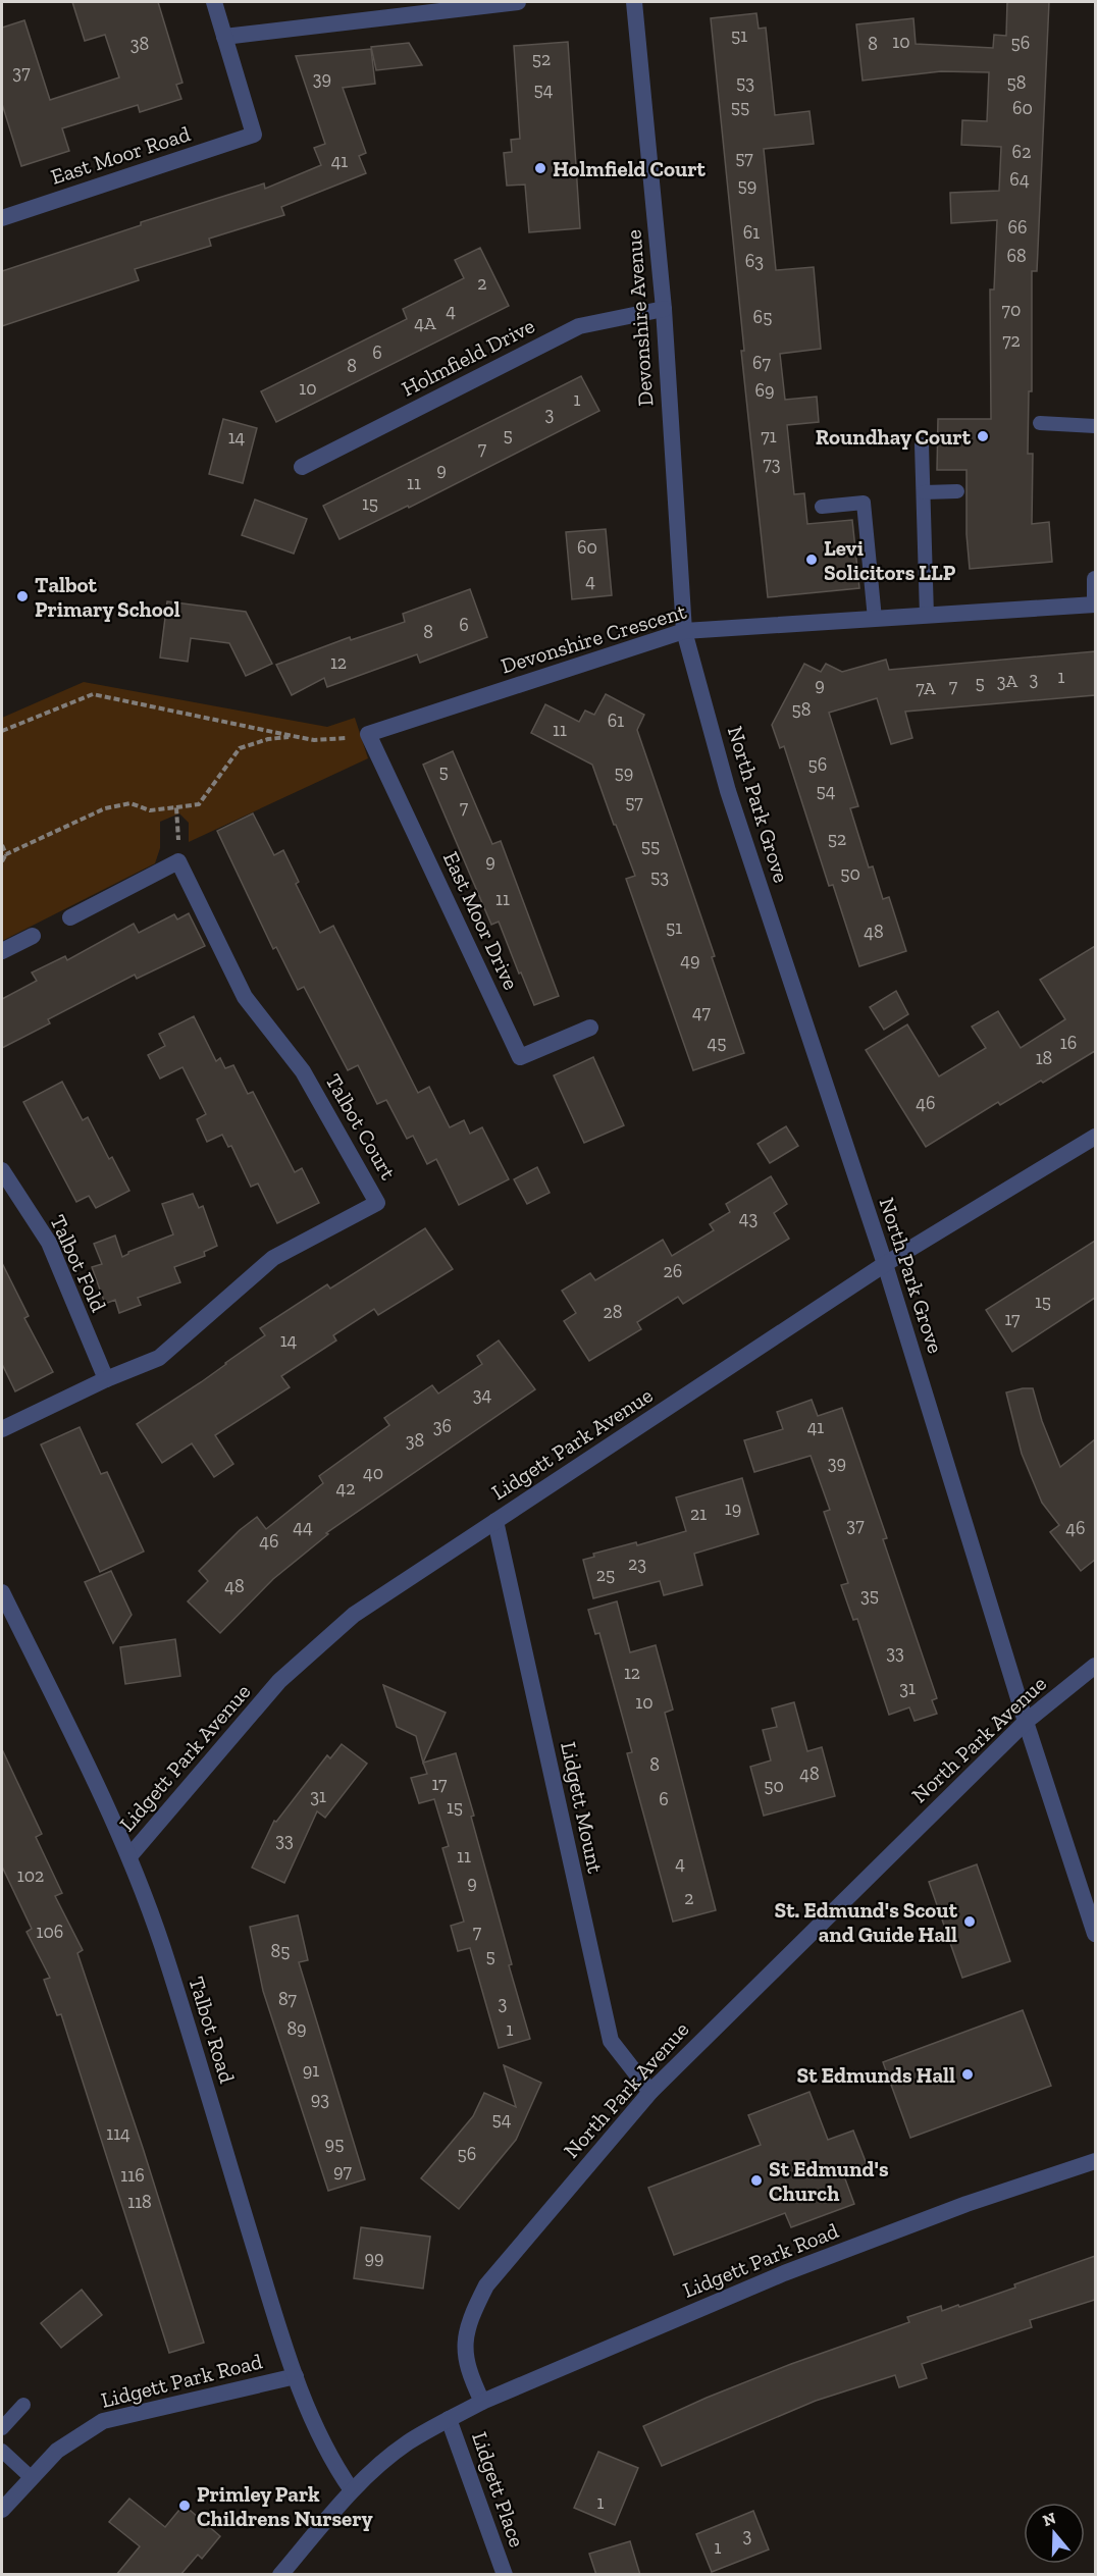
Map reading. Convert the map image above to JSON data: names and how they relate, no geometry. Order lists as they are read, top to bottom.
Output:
{
  "streets": {
    "street": [
      "East Moor Road",
      "Devonshire Avenue",
      "Holmfield Drive",
      "Devonshire Crescent",
      "North Park Grove",
      "East Moor Drive",
      "Talbot Court",
      "Talbot Fold",
      "Lidgett Park Avenue",
      "North Park Avenue",
      "Lidgett Mount",
      "Talbot Road",
      "Lidgett Park Road",
      "Lidgett Place"
    ]
  },
  "crossings": [
    ["Devonshire Avenue", "Holmfield Drive"],
    ["Devonshire Avenue", "Devonshire Crescent"],
    ["Devonshire Avenue", "North Park Grove"],
    ["Devonshire Crescent", "North Park Grove"],
    ["Devonshire Crescent", "East Moor Drive"],
    ["North Park Grove", "Lidgett Park Avenue"],
    ["North Park Grove", "North Park Avenue"],
    ["Talbot Court", "Talbot Fold"],
    ["Lidgett Park Avenue", "Lidgett Mount"],
    ["Lidgett Park Avenue", "Talbot Road"],
    ["North Park Avenue", "Lidgett Mount"],
    ["North Park Avenue", "Lidgett Park Road"],
    ["Talbot Road", "Lidgett Park Road"]
  ],
  "places": [
    "Holmfield Court",
    "Roundhay Court",
    "Levi Solicitors LLP",
    "Talbot Primary School",
    "St. Edmund's Scout and Guide Hall",
    "St Edmunds Hall",
    "St Edmund's Church",
    "Primley Park Childrens Nursery"
  ],
  "house_numbers": [
    "51",
    "10",
    "56",
    "38",
    "8",
    "52",
    "37",
    "39",
    "53",
    "58",
    "54",
    "55",
    "60",
    "62",
    "57",
    "41",
    "64",
    "59",
    "66",
    "61",
    "68",
    "63",
    "2",
    "70",
    "4",
    "65",
    "4A",
    "72",
    "6",
    "67",
    "8",
    "10",
    "69",
    "1",
    "3",
    "5",
    "71",
    "14",
    "7",
    "73",
    "9",
    "11",
    "15",
    "60",
    "4",
    "6",
    "8",
    "12",
    "1",
    "3",
    "3A",
    "5",
    "9",
    "7",
    "7A",
    "58",
    "61",
    "11",
    "56",
    "5",
    "59",
    "54",
    "57",
    "7",
    "52",
    "55",
    "9",
    "50",
    "53",
    "11",
    "51",
    "48",
    "49",
    "47",
    "45",
    "16",
    "18",
    "46",
    "43",
    "26",
    "15",
    "28",
    "17",
    "14",
    "34",
    "36",
    "41",
    "38",
    "39",
    "40",
    "42",
    "19",
    "21",
    "37",
    "44",
    "46",
    "46",
    "23",
    "25",
    "48",
    "35",
    "33",
    "12",
    "31",
    "10",
    "8",
    "48",
    "17",
    "50",
    "31",
    "6",
    "15",
    "33",
    "11",
    "4",
    "102",
    "9",
    "2",
    "106",
    "7",
    "85",
    "5",
    "87",
    "3",
    "89",
    "1",
    "91",
    "93",
    "54",
    "114",
    "95",
    "56",
    "97",
    "116",
    "118",
    "99",
    "1",
    "3",
    "1"
  ],
  "north": "top"
}
